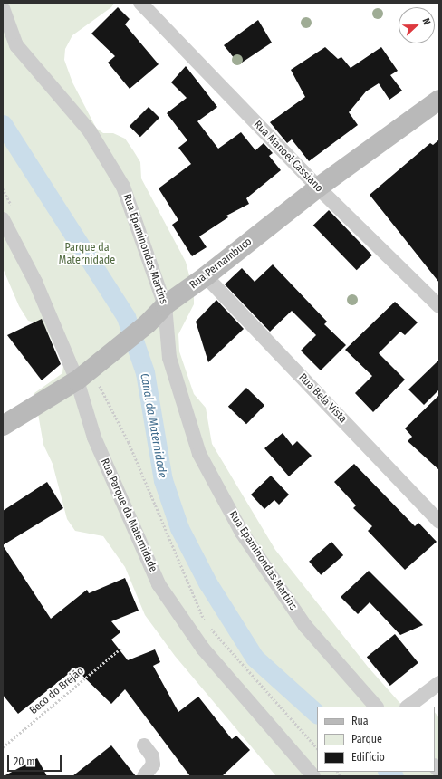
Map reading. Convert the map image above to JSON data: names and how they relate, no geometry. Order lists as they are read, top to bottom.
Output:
{
  "streets": {
    "main road": ["Rua Pernambuco"],
    "street": [
      "Rua Manoel Cassiano",
      "Rua Epaminondas Martins",
      "Rua Bela Vista",
      "Rua Parque da Maternidade"
    ],
    "path": ["Beco do Brejão"]
  },
  "crossings": [
    ["Rua Manoel Cassiano", "Rua Pernambuco"],
    ["Rua Epaminondas Martins", "Rua Pernambuco"],
    ["Rua Pernambuco", "Rua Bela Vista"],
    ["Rua Pernambuco", "Rua Parque da Maternidade"]
  ],
  "water": ["Canal da Maternidade"],
  "parks": ["Parque da Maternidade"],
  "legend": ["Rua", "Parque", "Edifício"],
  "scale_bar": "20 m",
  "north": "right"
}
